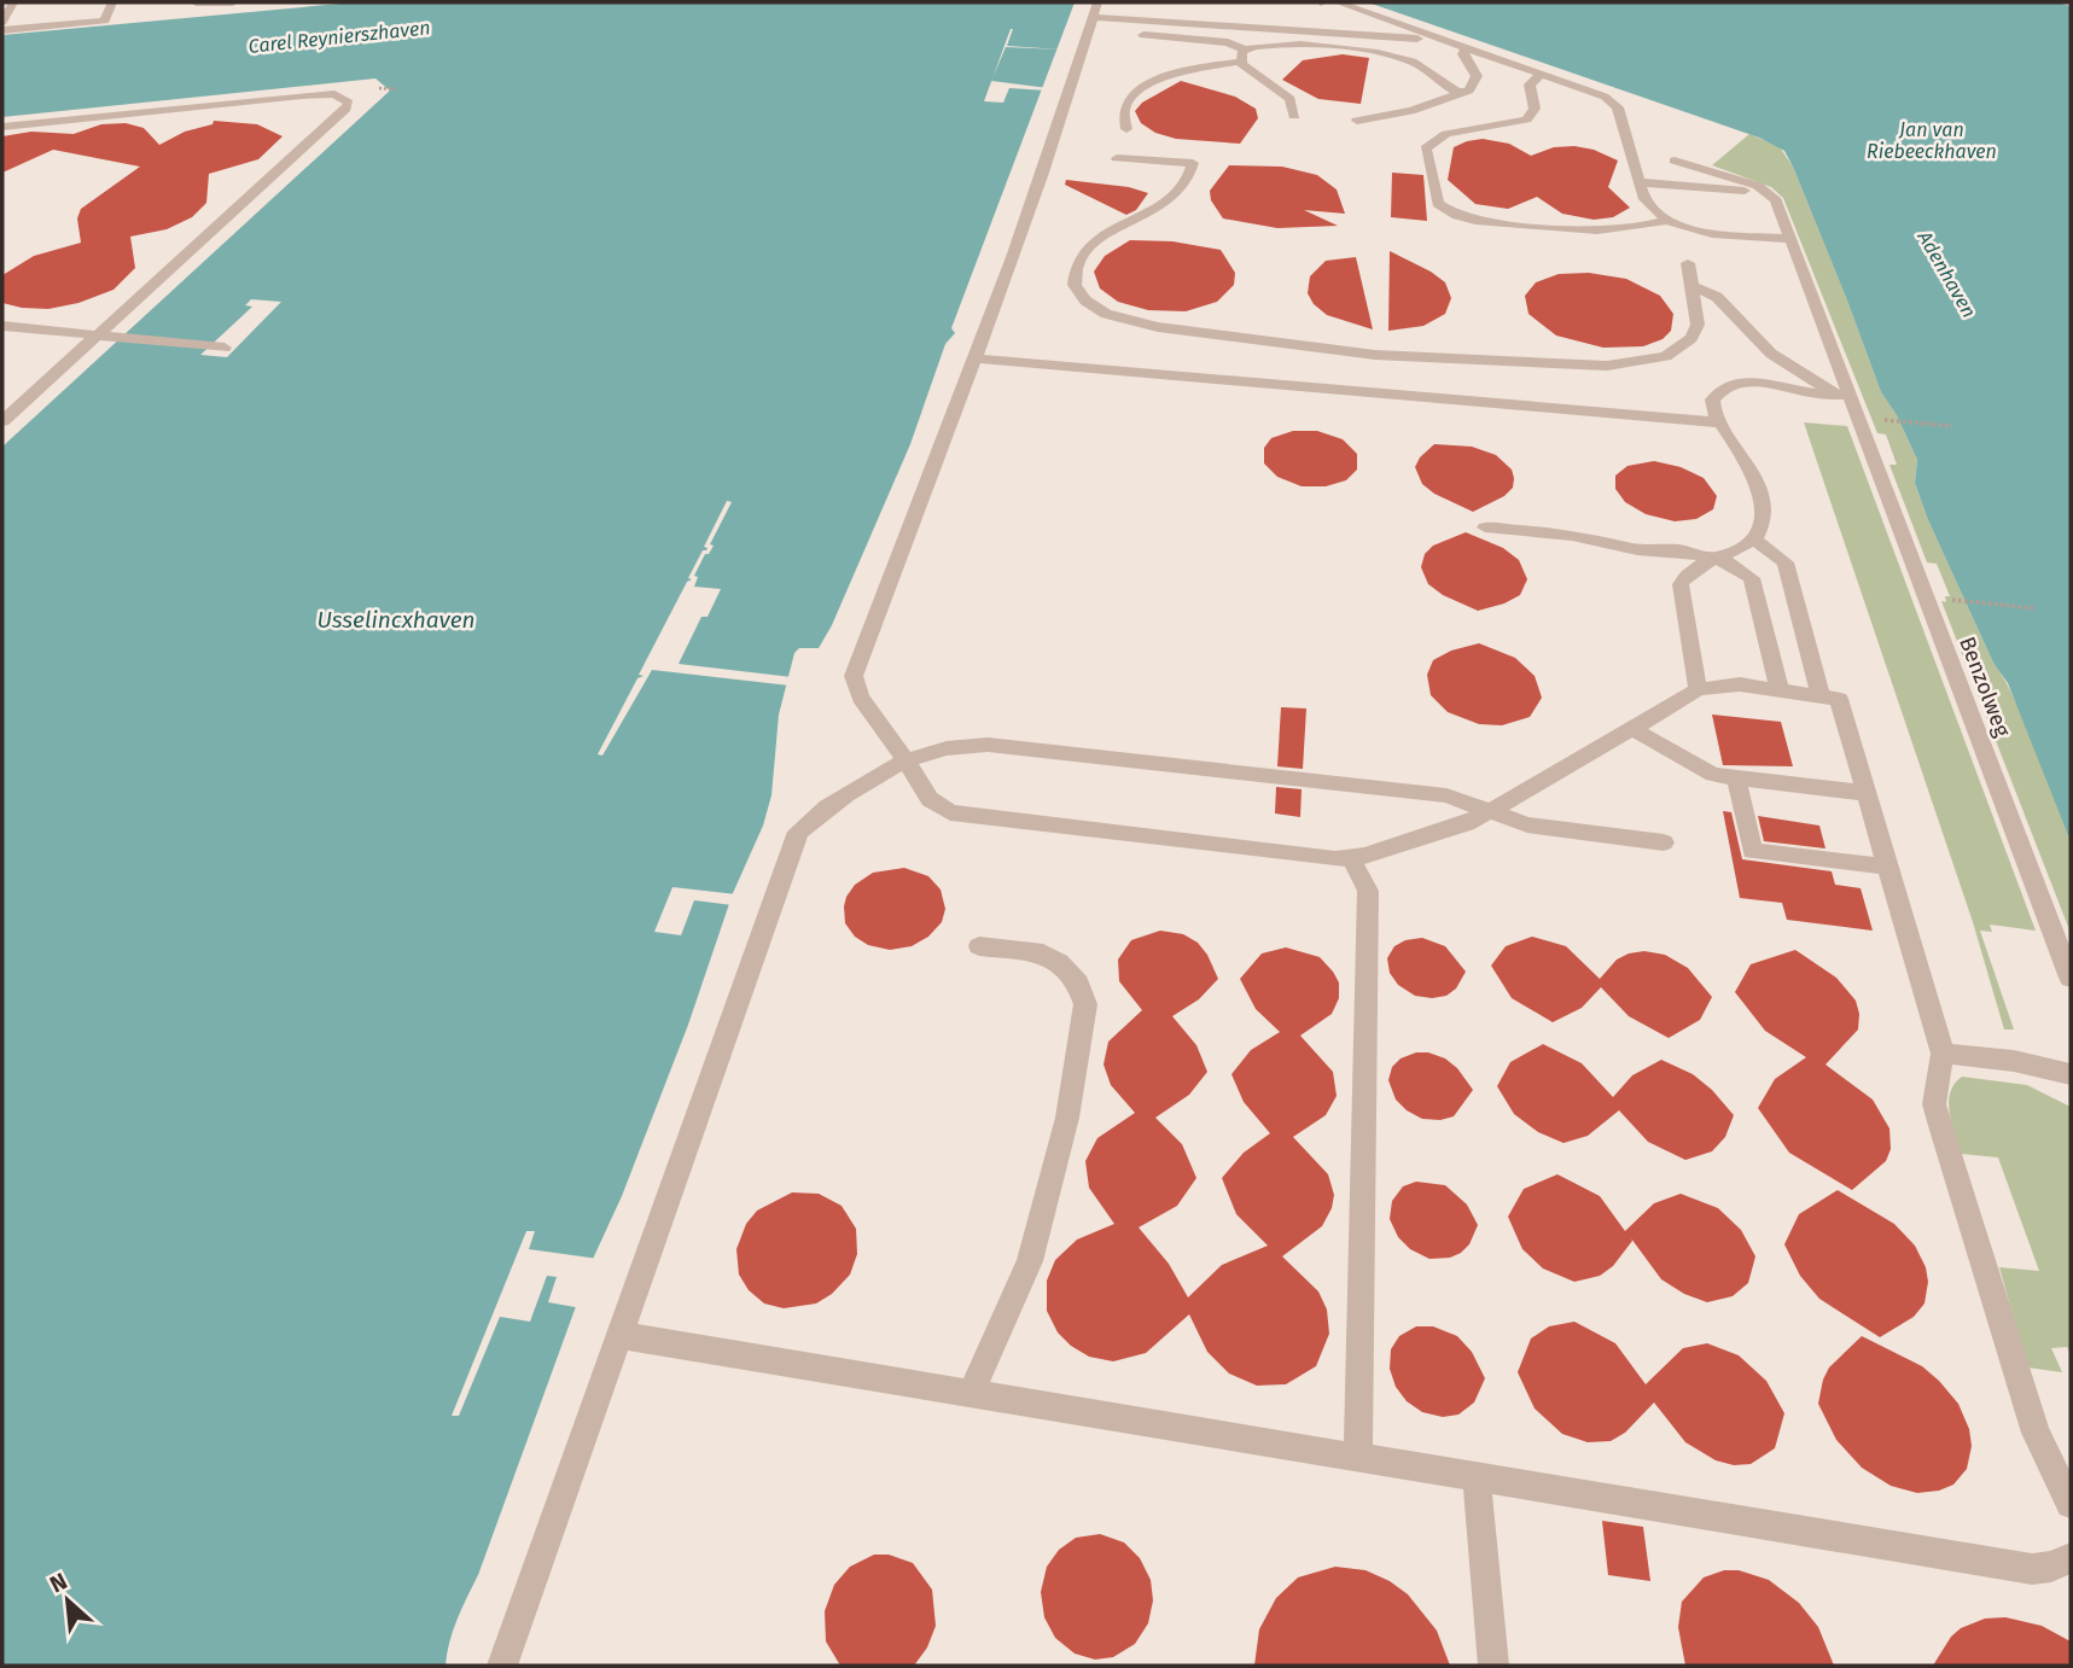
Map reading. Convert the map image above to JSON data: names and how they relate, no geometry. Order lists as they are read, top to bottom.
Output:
{
  "streets": {
    "street": ["Benzolweg"]
  },
  "water": [
    "Carel Reynierszhaven",
    "Jan van Riebeeckhaven",
    "Adenhaven",
    "Usselincxhaven"
  ],
  "north": "top left"
}
